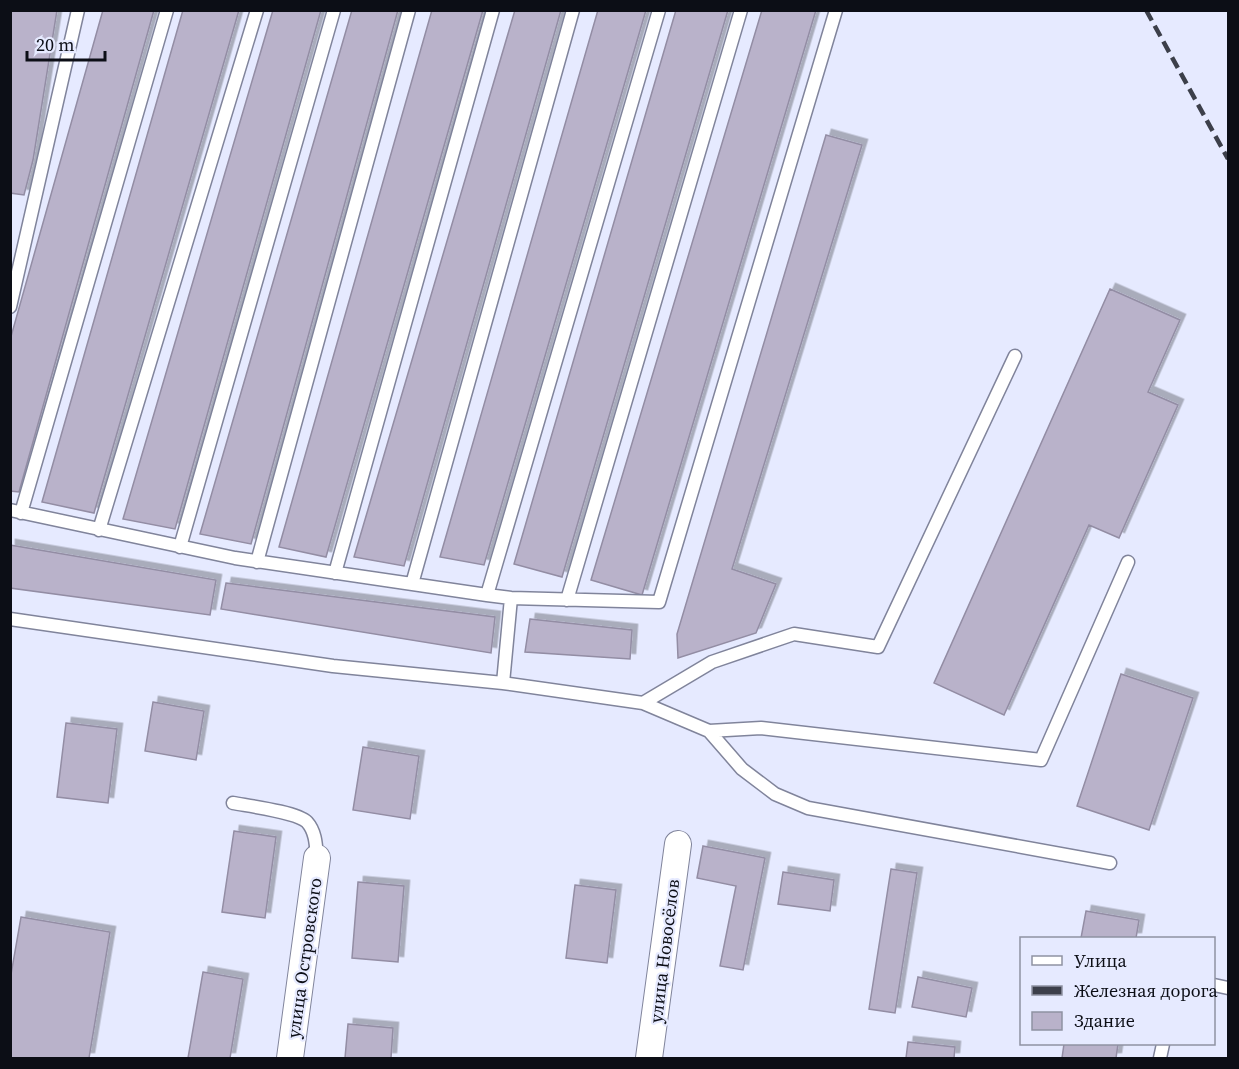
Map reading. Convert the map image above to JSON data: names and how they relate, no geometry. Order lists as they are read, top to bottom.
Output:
{
  "streets": {
    "street": ["улица Новосёлов", "улица Островского"]
  },
  "legend": ["Улица", "Железная дорога", "Здание"],
  "scale_bar": "20 m"
}
